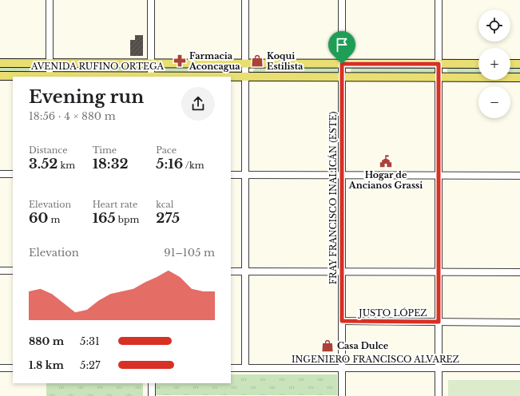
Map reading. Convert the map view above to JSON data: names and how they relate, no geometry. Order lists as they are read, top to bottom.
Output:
{
  "streets": {
    "main road": ["AVENIDA RUFINO ORTEGA"],
    "street": ["FRAY FRANCISCO INALICÁN (ESTE)", "JUSTO LÓPEZ", "INGENIERO FRANCISCO ALVAREZ"]
  },
  "crossings": [
    ["AVENIDA RUFINO ORTEGA", "FRAY FRANCISCO INALICÁN (ESTE)"],
    ["FRAY FRANCISCO INALICÁN (ESTE)", "JUSTO LÓPEZ"],
    ["FRAY FRANCISCO INALICÁN (ESTE)", "INGENIERO FRANCISCO ALVAREZ"]
  ],
  "places": {
    "pharmacy": ["Farmacia Aconcagua"],
    "shop": ["Koqui Estilista", "Casa Dulce"],
    "public building": ["Hogar de Ancianos Grassi"]
  },
  "page": {
    "map_buttons": ["+", "−"],
    "heading": ["Evening run", "18:56 · 4 × 880 m"],
    "stats": [
      ["Distance", "3.52 km"],
      ["Time", "18:32"],
      ["Pace", "5:16 /km"],
      ["Elevation", "60 m"],
      ["Heart rate", "165 bpm"],
      ["kcal", "275"]
    ],
    "chart": ["Elevation", "91–105 m"],
    "list": [
      {
        "name": "880 m",
        "note": "5:31"
      },
      {
        "name": "1.8 km",
        "note": "5:27"
      }
    ]
  }
}
